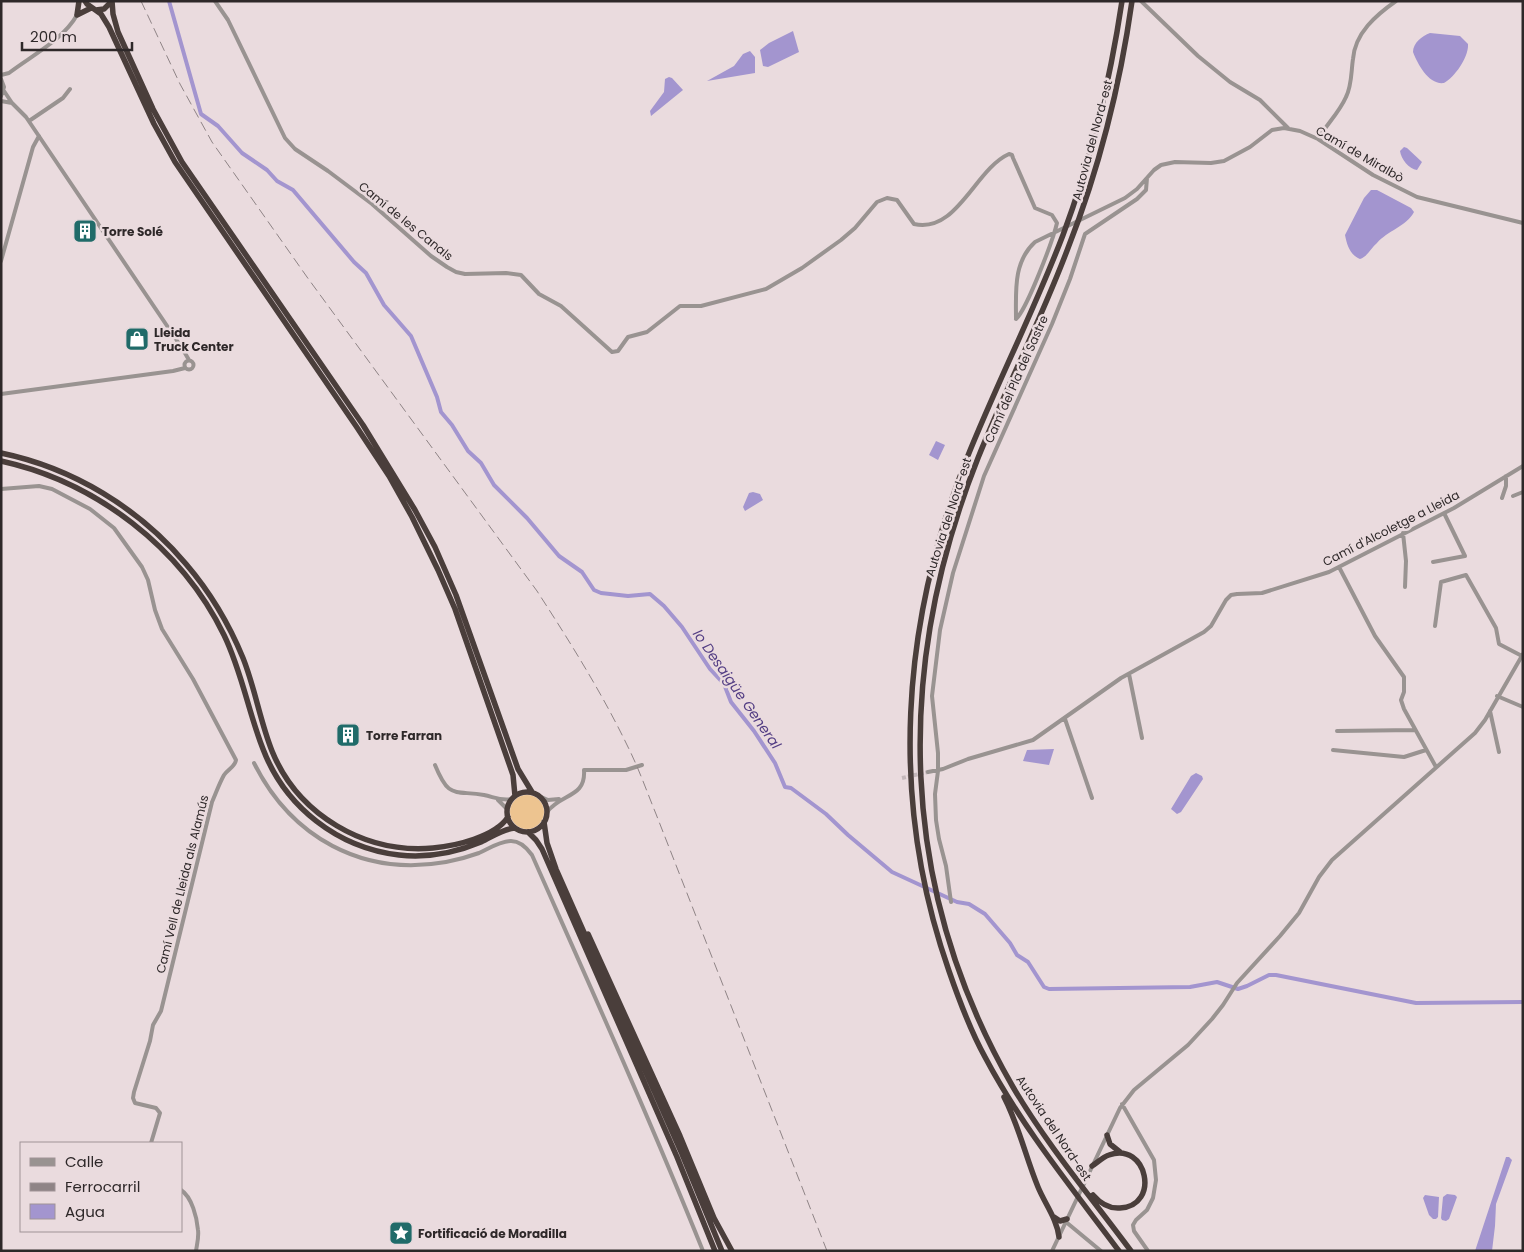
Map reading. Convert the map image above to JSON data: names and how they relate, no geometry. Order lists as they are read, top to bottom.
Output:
{
  "streets": {
    "highway": ["Autovia del Nord-est"],
    "street": [
      "Camí de Miralbò",
      "Camí de les Canals",
      "Camí del Pla del Sastre",
      "Camí d'Alcoletge a Lleida",
      "Camí Vell de Lleida als Alamús"
    ]
  },
  "crossings": [
    ["Camí de les Canals", "Camí del Pla del Sastre"],
    ["Camí del Pla del Sastre", "Camí d'Alcoletge a Lleida"]
  ],
  "water": ["lo Desaigüe General"],
  "places": {
    "building": ["Torre Solé", "Torre Farran"],
    "shop": ["Lleida Truck Center"],
    "place": ["Fortificació de Moradilla"]
  },
  "legend": ["Calle", "Ferrocarril", "Agua"],
  "scale_bar": "200 m"
}
